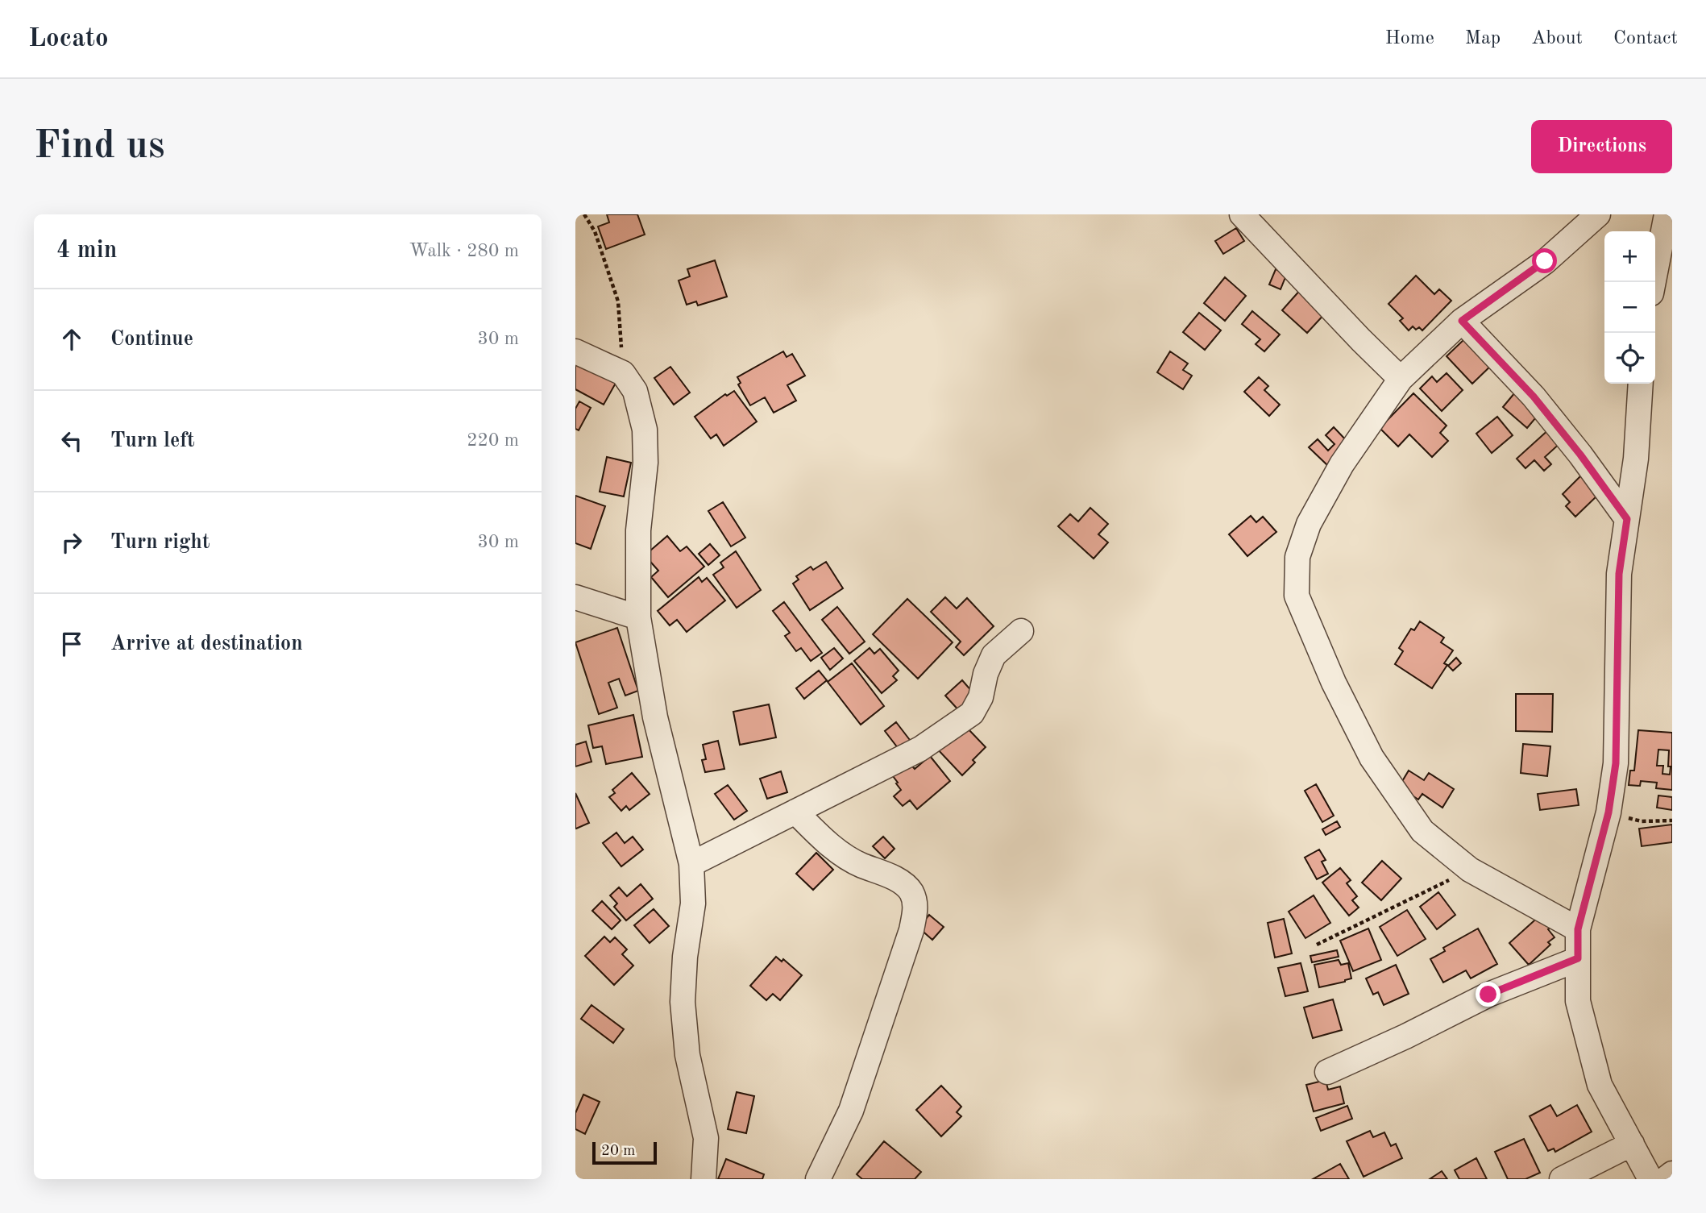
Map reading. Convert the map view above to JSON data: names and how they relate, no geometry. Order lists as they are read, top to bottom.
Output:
{
  "scale_bar": "20 m",
  "page": {
    "header": "Locato",
    "nav": [
      "Home",
      "Map",
      "About",
      "Contact"
    ],
    "buttons": "Directions",
    "title": "Find us",
    "heading": ["4 min", "Walk · 280 m"],
    "map_buttons": ["+", "−"],
    "list": [
      ["Continue", "30 m"],
      ["Turn left", "220 m"],
      ["Turn right", "30 m"],
      "Arrive at destination"
    ],
    "scale": "20 m"
  }
}
